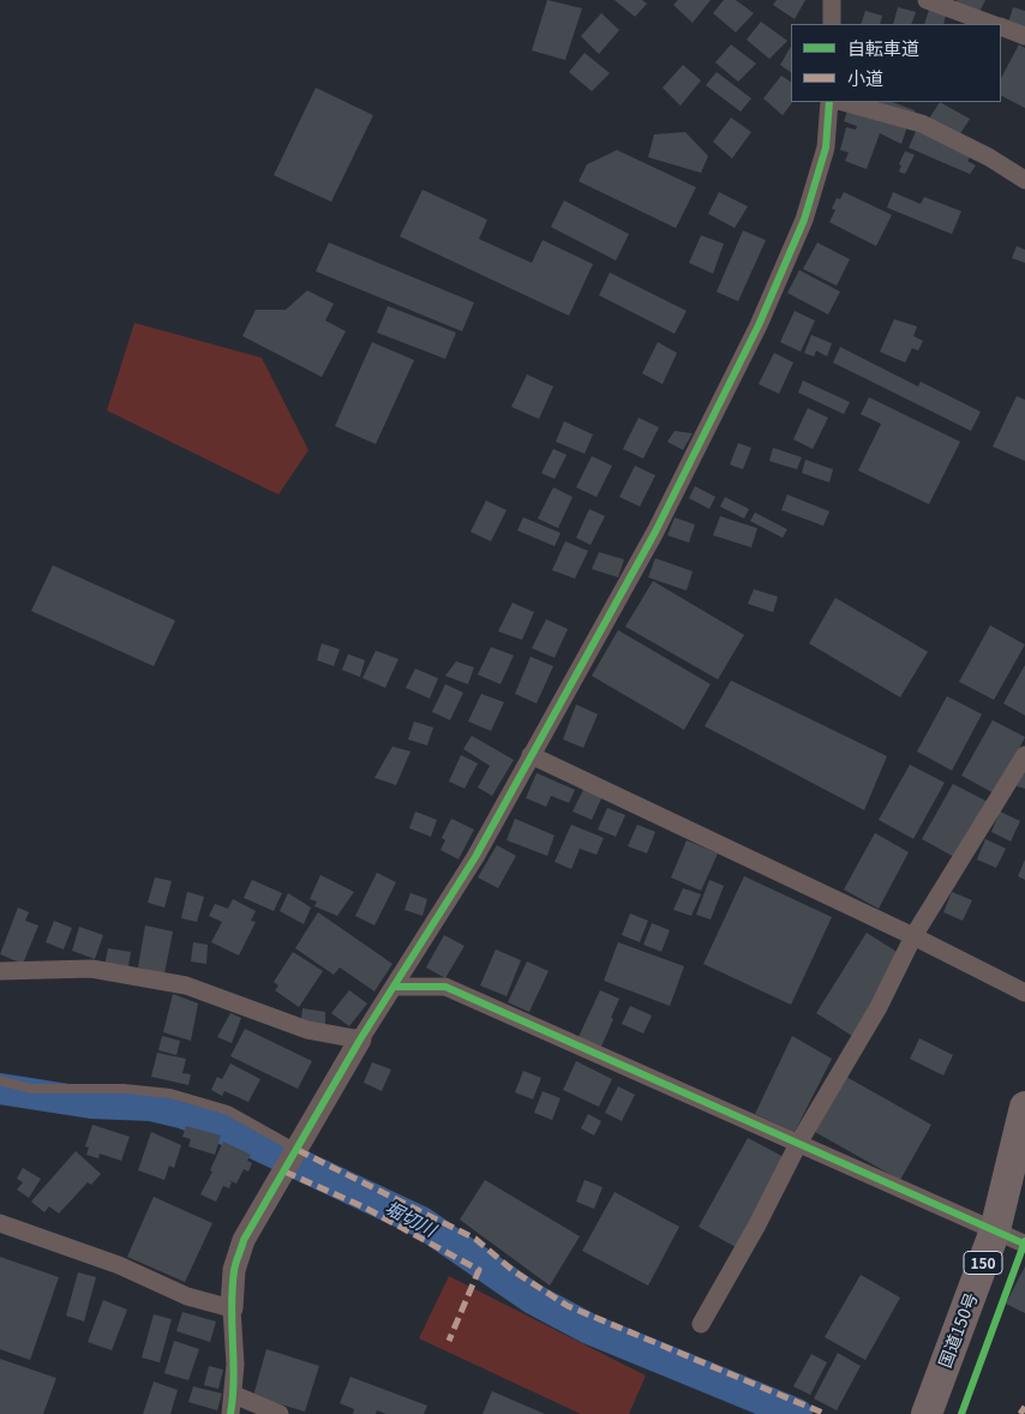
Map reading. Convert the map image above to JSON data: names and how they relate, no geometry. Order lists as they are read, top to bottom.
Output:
{
  "streets": {
    "highway": ["150", "国道150号"]
  },
  "water": ["堀切川"],
  "legend": ["自転車道", "小道"]
}
